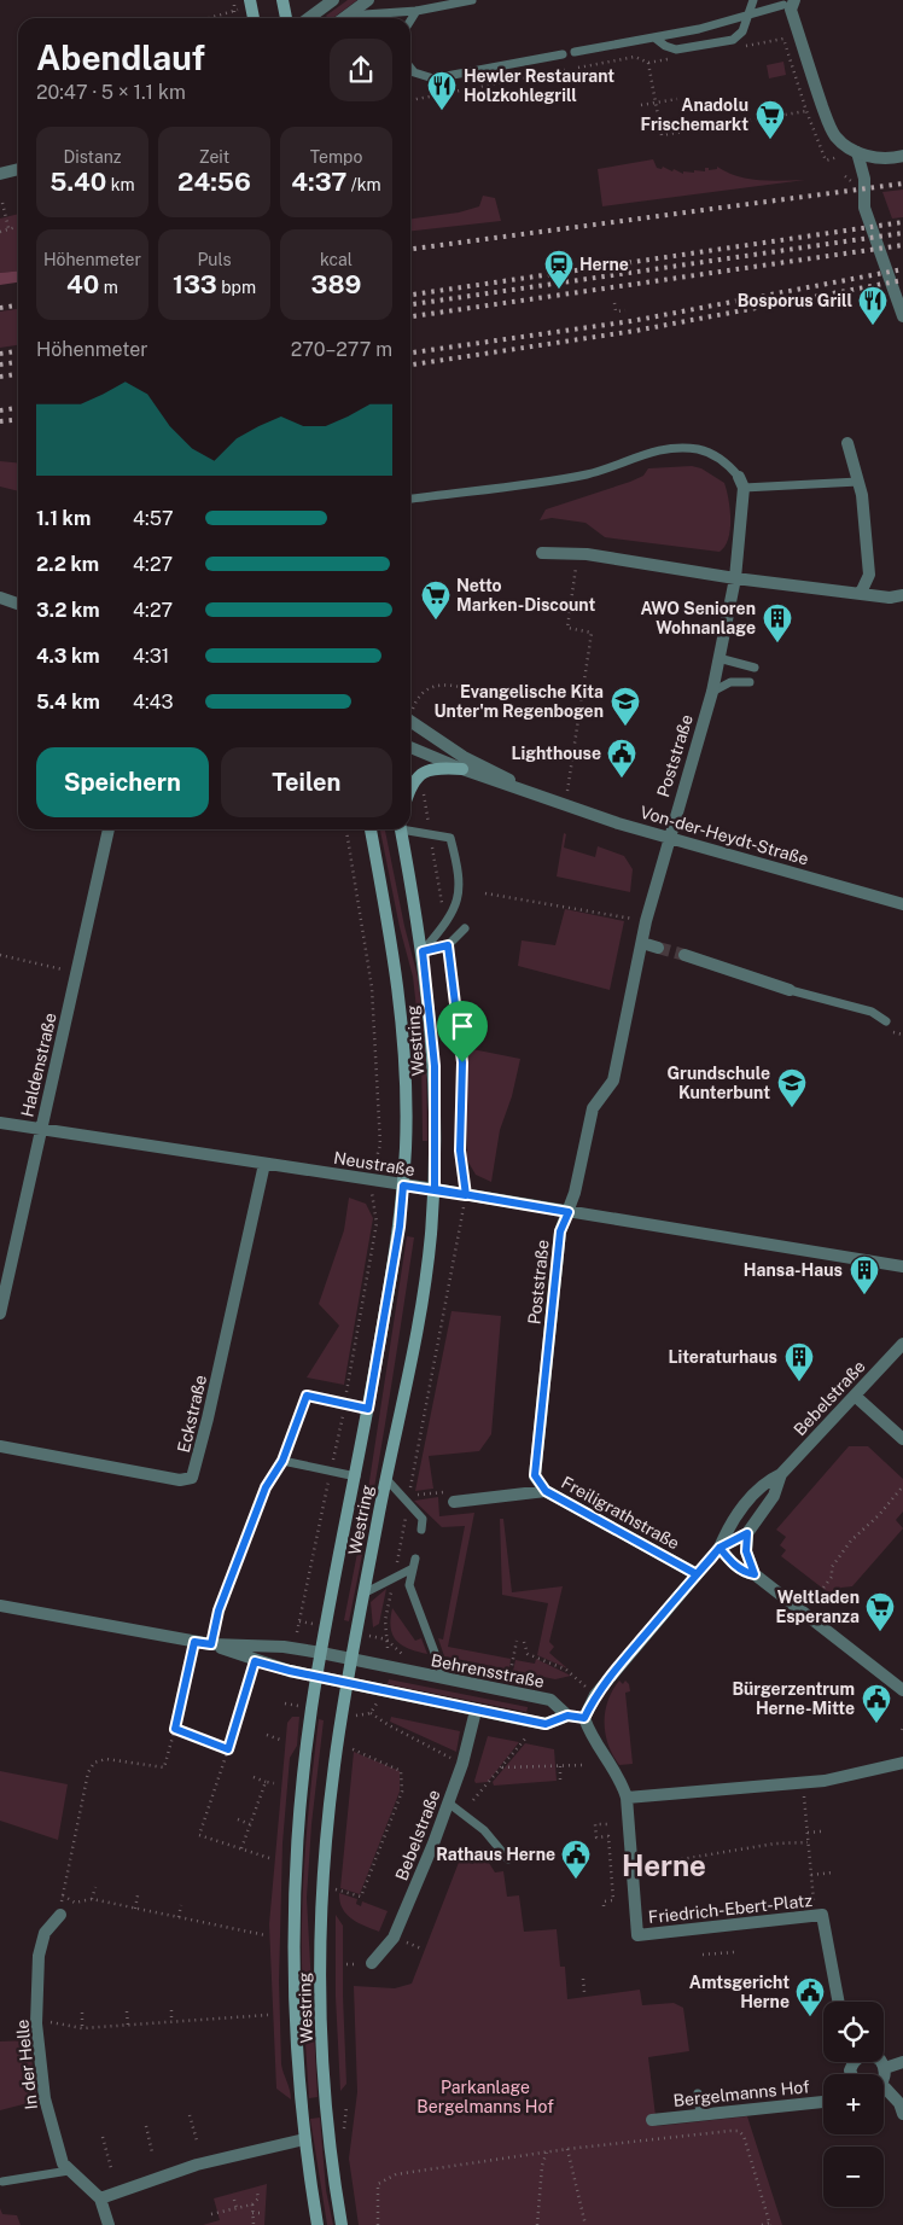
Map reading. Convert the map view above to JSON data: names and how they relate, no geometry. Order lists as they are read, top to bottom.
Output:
{
  "streets": {
    "main road": ["Westring"],
    "street": [
      "Poststraße",
      "Von-der-Heydt-Straße",
      "Haldenstraße",
      "Neustraße",
      "Bebelstraße",
      "Eckstraße",
      "Freiligrathstraße",
      "Behrensstraße",
      "Friedrich-Ebert-Platz",
      "In der Helle",
      "Bergelmanns Hof"
    ]
  },
  "crossings": [
    ["Poststraße", "Von-der-Heydt-Straße"],
    ["Poststraße", "Neustraße"],
    ["Poststraße", "Freiligrathstraße"],
    ["Westring", "Neustraße"],
    ["Westring", "Behrensstraße"],
    ["Haldenstraße", "Neustraße"],
    ["Neustraße", "Eckstraße"],
    ["Bebelstraße", "Freiligrathstraße"],
    ["Bebelstraße", "Behrensstraße"]
  ],
  "districts": ["Herne"],
  "parks": ["Parkanlage Bergelmanns Hof"],
  "places": {
    "restaurant": ["Hewler Restaurant Holzkohlegrill", "Bosporus Grill"],
    "supermarket": ["Anadolu Frischemarkt", "Netto Marken-Discount", "Weltladen Esperanza"],
    "station": ["Herne"],
    "building": ["AWO Senioren Wohnanlage", "Hansa-Haus", "Literaturhaus"],
    "school or university": ["Evangelische Kita Unter'm Regenbogen", "Grundschule Kunterbunt"],
    "public building": [
      "Lighthouse",
      "Bürgerzentrum Herne-Mitte",
      "Rathaus Herne",
      "Amtsgericht Herne"
    ]
  },
  "page": {
    "heading": ["Abendlauf", "20:47 · 5 × 1.1 km"],
    "stats": [
      ["Distanz", "5.40 km"],
      ["Zeit", "24:56"],
      ["Tempo", "4:37 /km"],
      ["Höhenmeter", "40 m"],
      ["Puls", "133 bpm"],
      ["kcal", "389"]
    ],
    "chart": ["Höhenmeter", "270–277 m"],
    "list": [
      {
        "name": "1.1 km",
        "note": "4:57"
      },
      {
        "name": "2.2 km",
        "note": "4:27"
      },
      {
        "name": "3.2 km",
        "note": "4:27"
      },
      {
        "name": "4.3 km",
        "note": "4:31"
      },
      {
        "name": "5.4 km",
        "note": "4:43"
      }
    ],
    "buttons": ["Speichern", "Teilen"],
    "map_buttons": ["+", "−"]
  }
}
